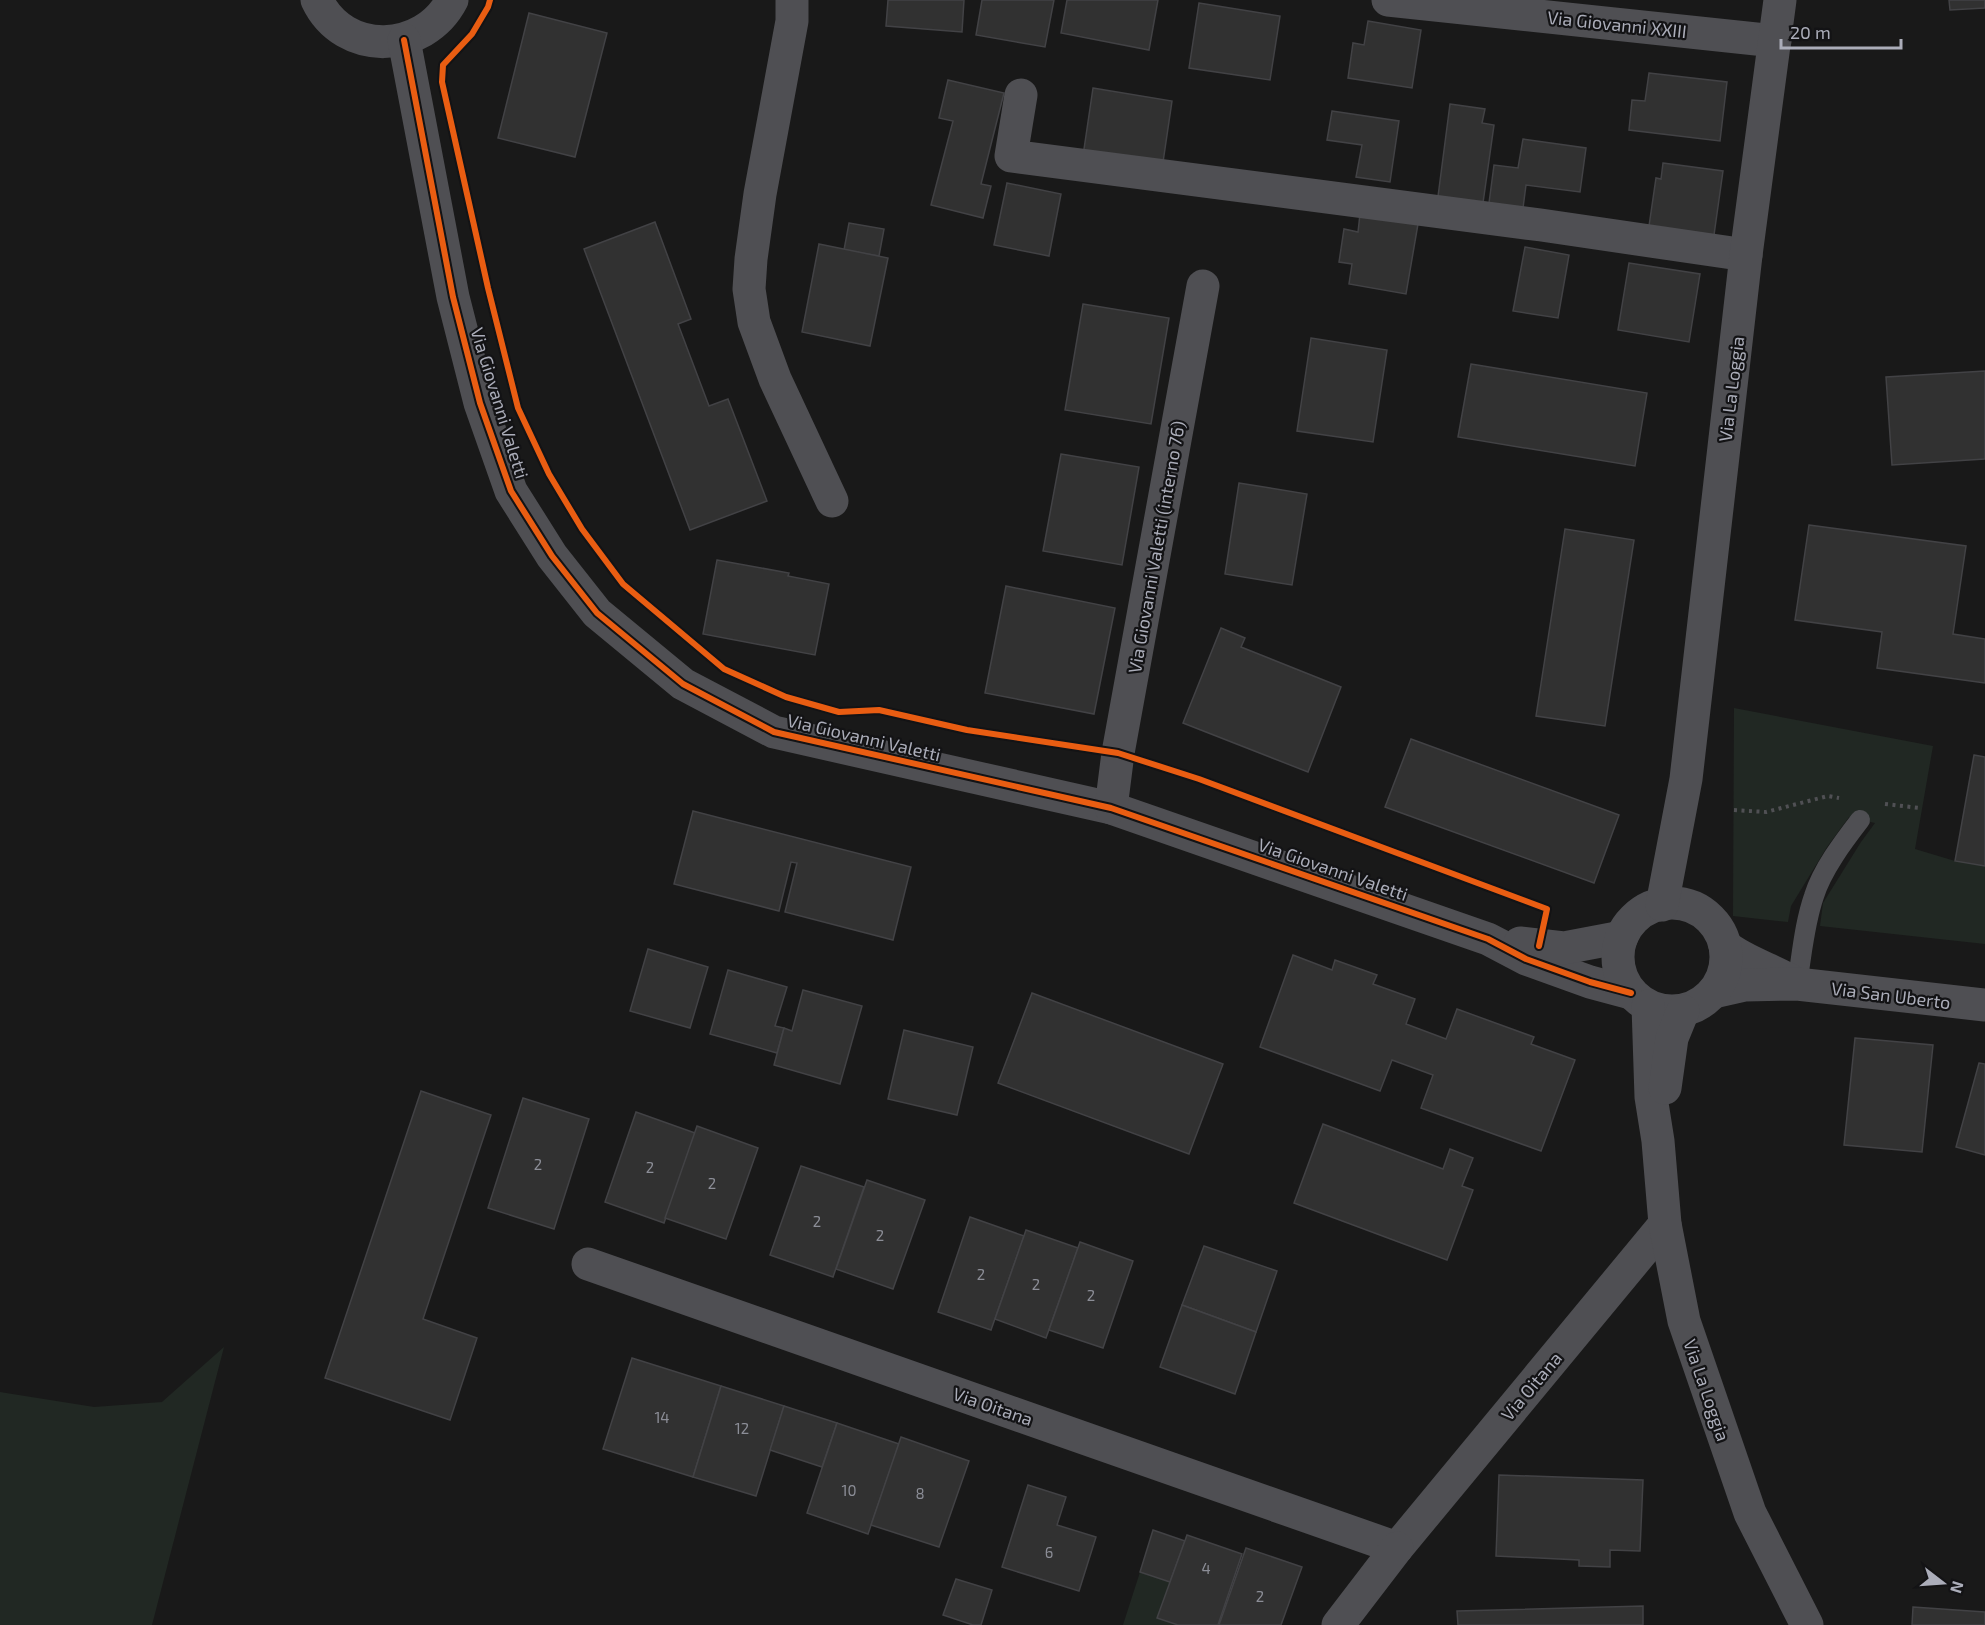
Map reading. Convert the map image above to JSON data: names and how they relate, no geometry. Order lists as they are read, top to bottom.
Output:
{
  "streets": {
    "street": [
      "Via Giovanni XXIII",
      "Via La Loggia",
      "Via Giovanni Valetti",
      "Via Giovanni Valetti (interno 76)",
      "Via San Uberto",
      "Via Oitana"
    ]
  },
  "crossings": [
    ["Via Giovanni XXIII", "Via La Loggia"],
    ["Via La Loggia", "Via Giovanni Valetti"],
    ["Via La Loggia", "Via San Uberto"],
    ["Via La Loggia", "Via Oitana"],
    ["Via Giovanni Valetti", "Via Giovanni Valetti (interno 76)"],
    ["Via Giovanni Valetti", "Via San Uberto"]
  ],
  "house_numbers": [
    "2",
    "2",
    "2",
    "2",
    "2",
    "2",
    "2",
    "2",
    "14",
    "12",
    "10",
    "8",
    "6",
    "4",
    "2"
  ],
  "scale_bar": "20 m",
  "north": "right"
}
